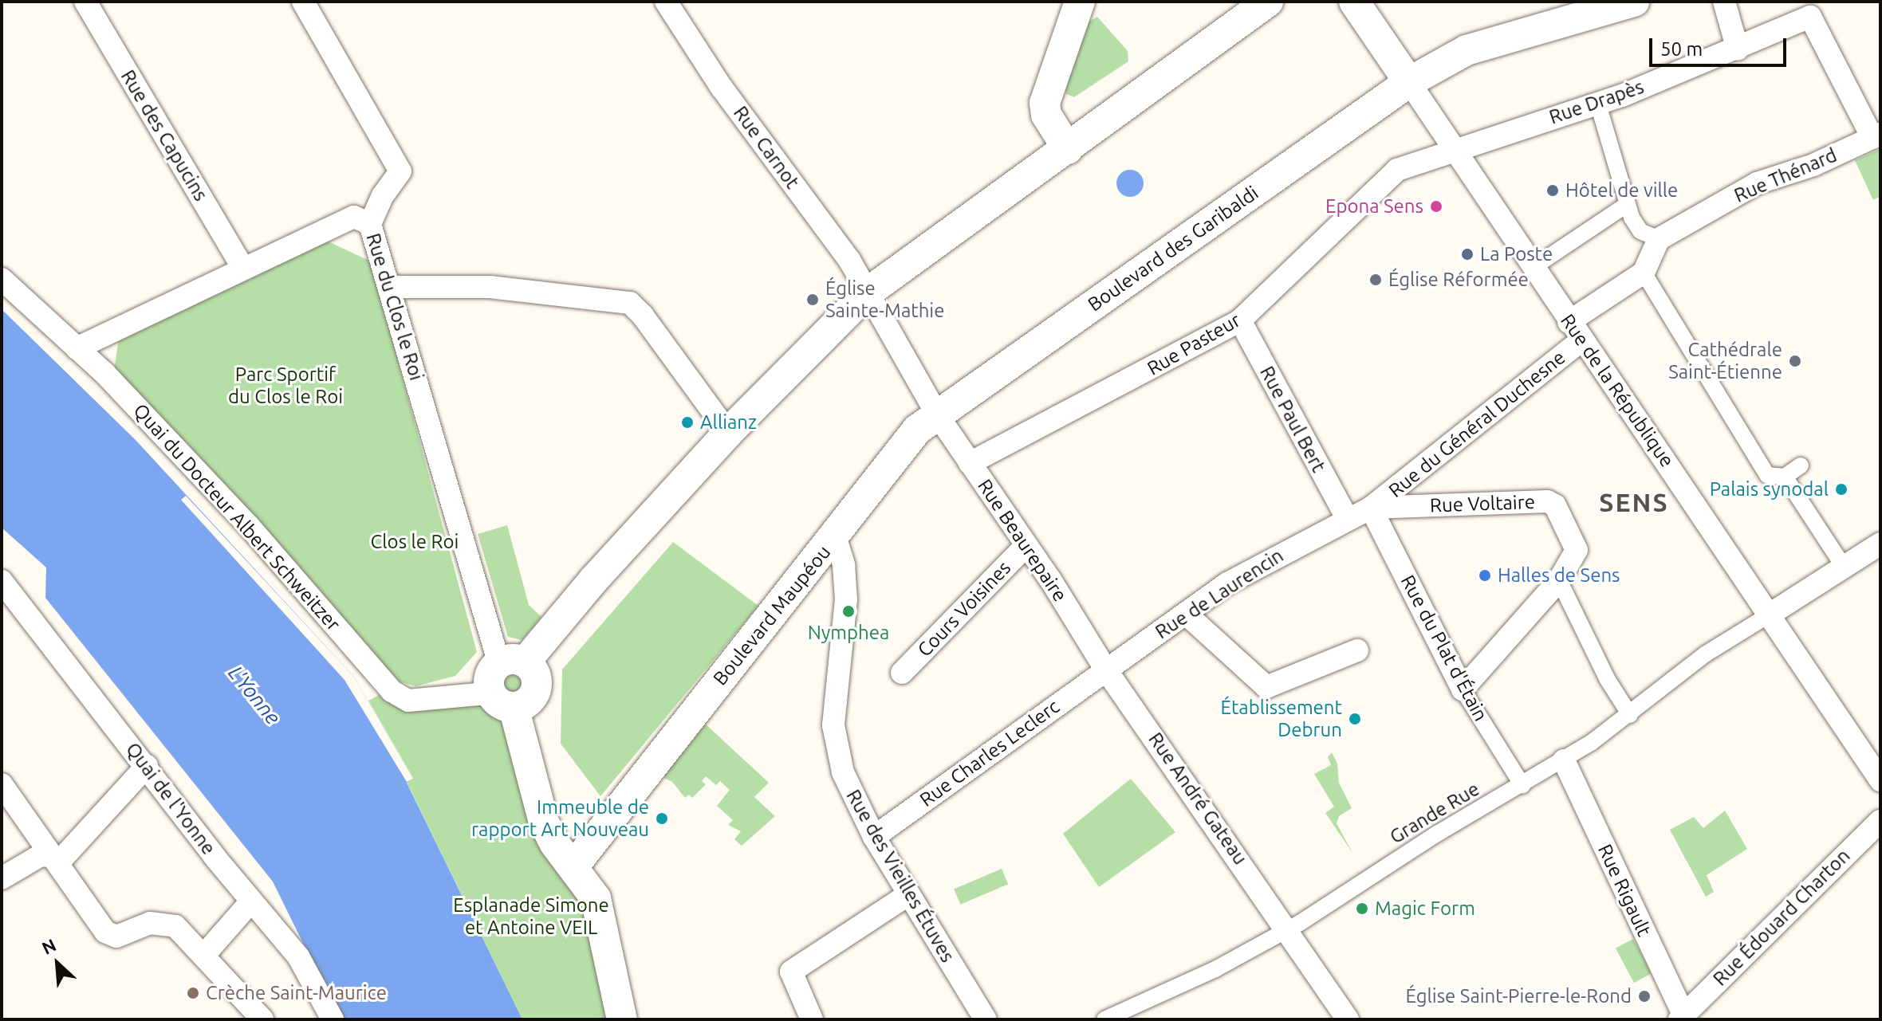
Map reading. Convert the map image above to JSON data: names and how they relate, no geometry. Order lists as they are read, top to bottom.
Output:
{
  "streets": {
    "main road": ["Boulevard des Garibaldi", "Rue de la République", "Boulevard Maupéou"],
    "street": [
      "Rue Drapès",
      "Rue des Capucins",
      "Rue Carnot",
      "Rue Thénard",
      "Rue du Clos le Roi",
      "Rue Pasteur",
      "Rue Paul Bert",
      "Rue du Général Duchesne",
      "Rue Voltaire",
      "Quai du Docteur Albert Schweitzer",
      "Rue Beaurepaire",
      "Rue de Laurencin",
      "Cours Voisines",
      "Rue du Plat d'Étain",
      "Rue Charles Leclerc",
      "Quai de l'Yonne",
      "Rue André Gateau",
      "Grande Rue",
      "Rue des Vieilles Étuves",
      "Rue Rigault",
      "Rue Édouard Charton"
    ]
  },
  "crossings": [
    ["Rue Drapès", "Rue Thénard"],
    ["Rue Drapès", "Rue Pasteur"],
    ["Rue Drapès", "Rue de la République"],
    ["Rue des Capucins", "Rue du Clos le Roi"],
    ["Rue Carnot", "Boulevard des Garibaldi"],
    ["Rue Carnot", "Rue Beaurepaire"],
    ["Rue Carnot", "Boulevard Maupéou"],
    ["Boulevard des Garibaldi", "Rue de la République"],
    ["Boulevard des Garibaldi", "Rue Beaurepaire"],
    ["Boulevard des Garibaldi", "Boulevard Maupéou"],
    ["Rue du Clos le Roi", "Quai du Docteur Albert Schweitzer"],
    ["Rue Pasteur", "Rue de la République"],
    ["Rue Pasteur", "Rue Paul Bert"],
    ["Rue Pasteur", "Rue Beaurepaire"],
    ["Rue de la République", "Rue du Général Duchesne"],
    ["Rue de la République", "Grande Rue"],
    ["Rue Paul Bert", "Rue de Laurencin"],
    ["Rue du Général Duchesne", "Rue Voltaire"],
    ["Rue du Général Duchesne", "Rue de Laurencin"],
    ["Rue du Général Duchesne", "Rue du Plat d'Étain"],
    ["Rue Voltaire", "Rue de Laurencin"],
    ["Rue Voltaire", "Rue du Plat d'Étain"],
    ["Rue Beaurepaire", "Rue de Laurencin"],
    ["Rue Beaurepaire", "Cours Voisines"],
    ["Rue Beaurepaire", "Boulevard Maupéou"],
    ["Rue Beaurepaire", "Rue Charles Leclerc"],
    ["Rue Beaurepaire", "Rue André Gateau"],
    ["Rue de Laurencin", "Rue du Plat d'Étain"],
    ["Rue de Laurencin", "Rue Charles Leclerc"],
    ["Rue de Laurencin", "Rue André Gateau"],
    ["Boulevard Maupéou", "Rue des Vieilles Étuves"],
    ["Rue du Plat d'Étain", "Grande Rue"],
    ["Rue Charles Leclerc", "Rue André Gateau"],
    ["Rue Charles Leclerc", "Rue des Vieilles Étuves"],
    ["Rue André Gateau", "Grande Rue"],
    ["Grande Rue", "Rue Rigault"],
    ["Rue Rigault", "Rue Édouard Charton"]
  ],
  "districts": ["SENS"],
  "water": ["L'Yonne"],
  "parks": ["Parc Sportif du Clos le Roi", "Clos le Roi", "Esplanade Simone et Antoine VEIL"],
  "places": [
    "Hôtel de ville",
    "Epona Sens",
    "La Poste",
    "Église Réformée",
    "Église Sainte-Mathie",
    "Cathédrale Saint-Étienne",
    "Allianz",
    "Palais synodal",
    "Halles de Sens",
    "Nymphea",
    "Établissement Debrun",
    "Immeuble de rapport Art Nouveau",
    "Magic Form",
    "Crèche Saint-Maurice",
    "Église Saint-Pierre-le-Rond"
  ],
  "scale_bar": "50 m",
  "north": "top left"
}
